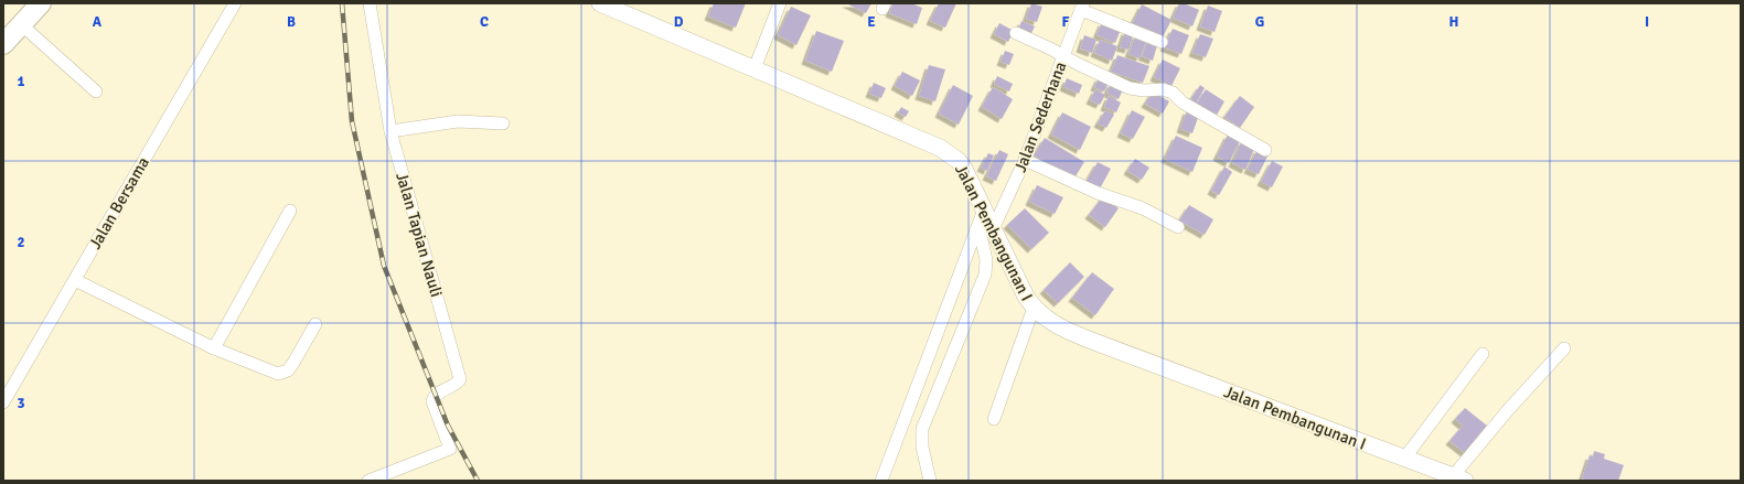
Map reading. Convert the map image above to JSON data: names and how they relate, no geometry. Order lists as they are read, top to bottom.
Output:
{
  "streets": {
    "main road": ["Jalan Pembangunan I"],
    "street": ["Jalan Sederhana", "Jalan Bersama", "Jalan Tapian Nauli"]
  },
  "crossings": [
    ["Jalan Sederhana", "Jalan Pembangunan I"]
  ],
  "grid": {
    "columns": [
      "A",
      "B",
      "C",
      "D",
      "E",
      "F",
      "G",
      "H",
      "I"
    ],
    "rows": ["1", "2", "3"]
  }
}
